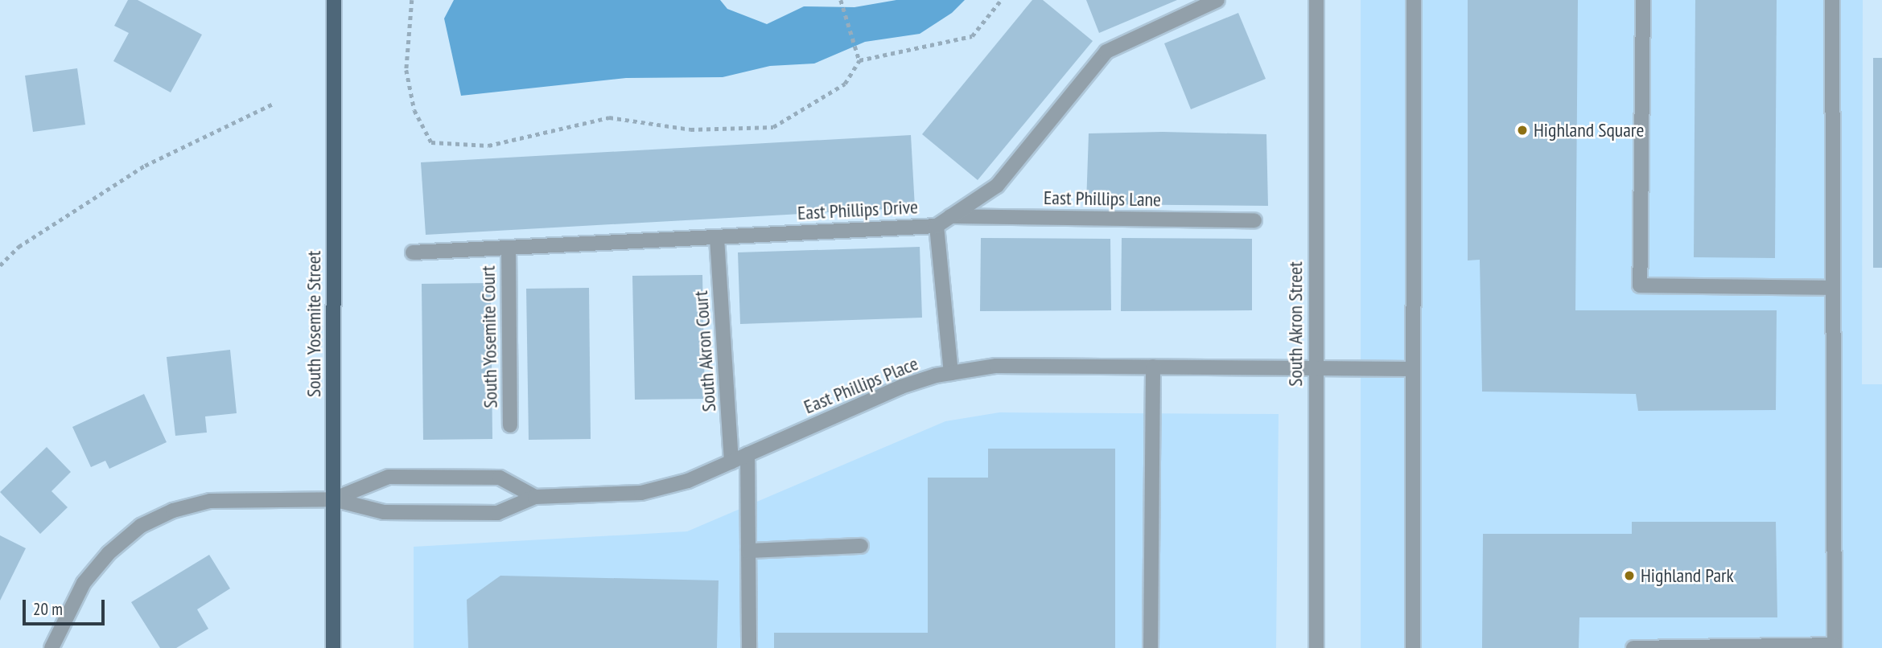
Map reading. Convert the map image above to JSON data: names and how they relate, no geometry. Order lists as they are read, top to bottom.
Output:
{
  "streets": {
    "main road": ["South Yosemite Street"],
    "street": [
      "East Phillips Lane",
      "East Phillips Drive",
      "South Akron Street",
      "South Yosemite Court",
      "South Akron Court",
      "East Phillips Place"
    ]
  },
  "crossings": [
    ["East Phillips Lane", "East Phillips Drive"],
    ["East Phillips Drive", "South Yosemite Court"],
    ["East Phillips Drive", "South Akron Court"],
    ["South Yosemite Street", "East Phillips Place"],
    ["South Akron Street", "East Phillips Place"],
    ["South Akron Court", "East Phillips Place"]
  ],
  "places": ["Highland Square", "Highland Park"],
  "scale_bar": "20 m"
}
